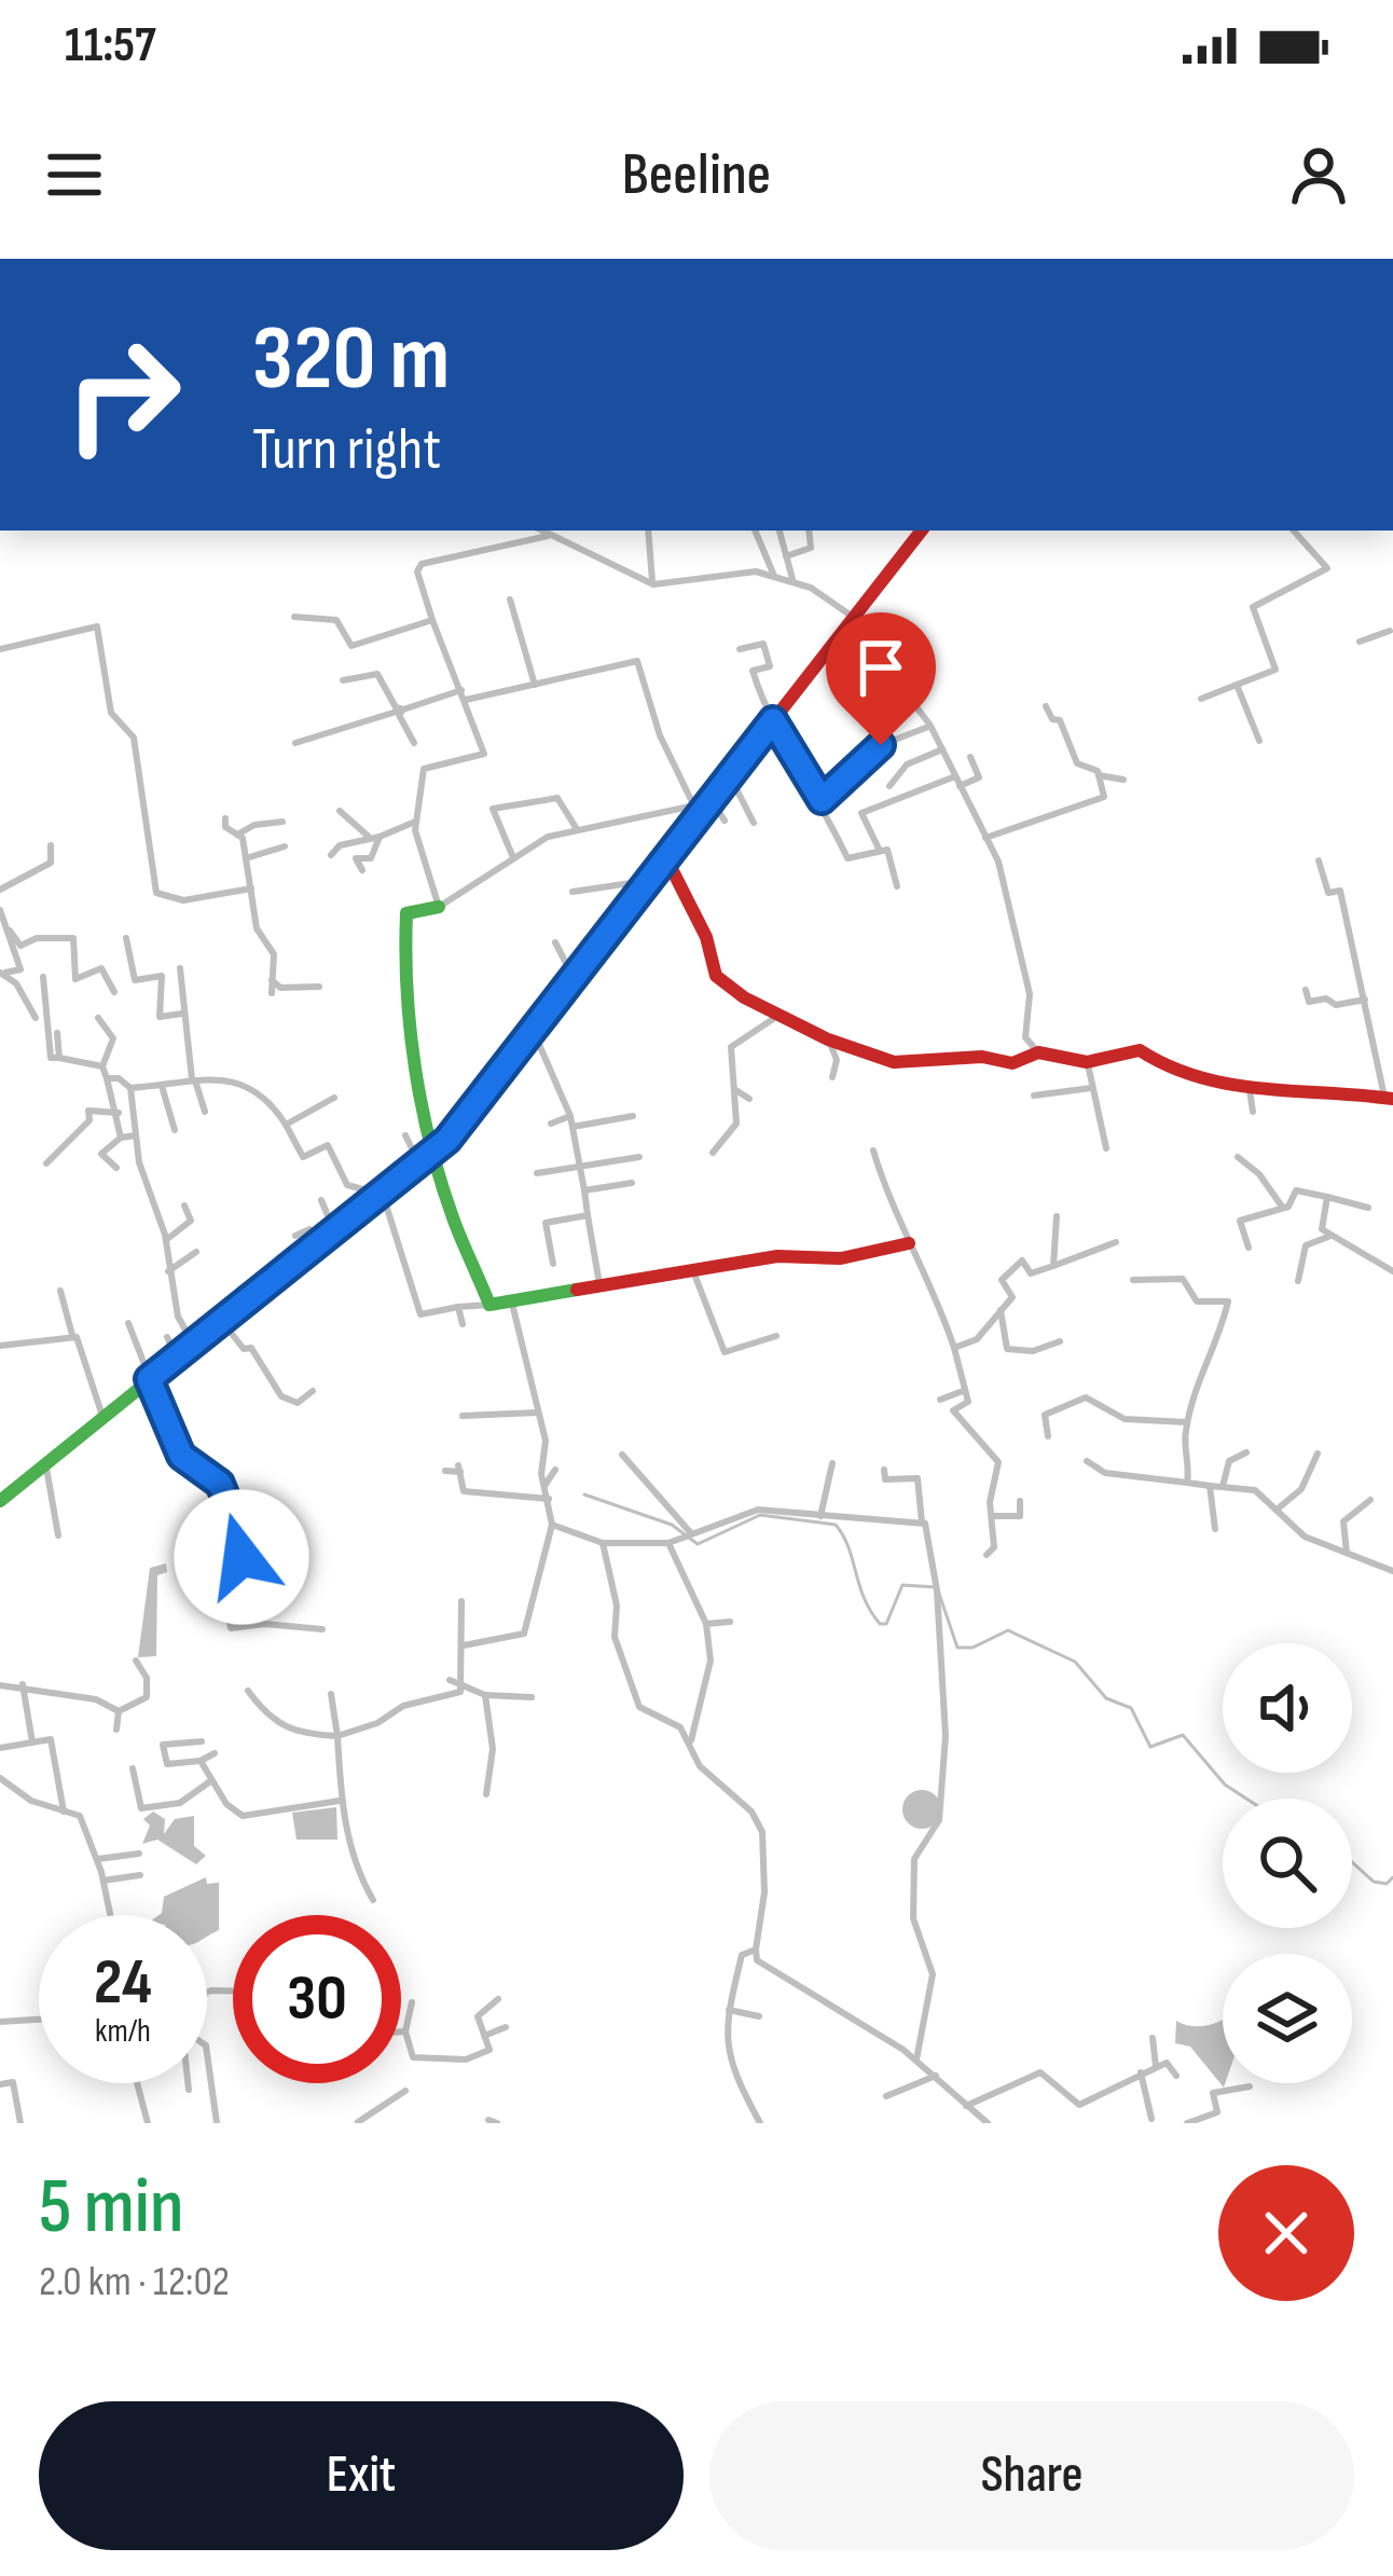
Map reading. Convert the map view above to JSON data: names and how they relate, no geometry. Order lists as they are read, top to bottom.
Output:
{
  "page": {
    "status": "11:57",
    "header": "Beeline",
    "turn": ["320 m", "Turn right"],
    "speed": "24 km/h",
    "limit": "30",
    "heading": ["5 min", "2.0 km · 12:02"],
    "buttons": ["Exit", "Share"]
  }
}
